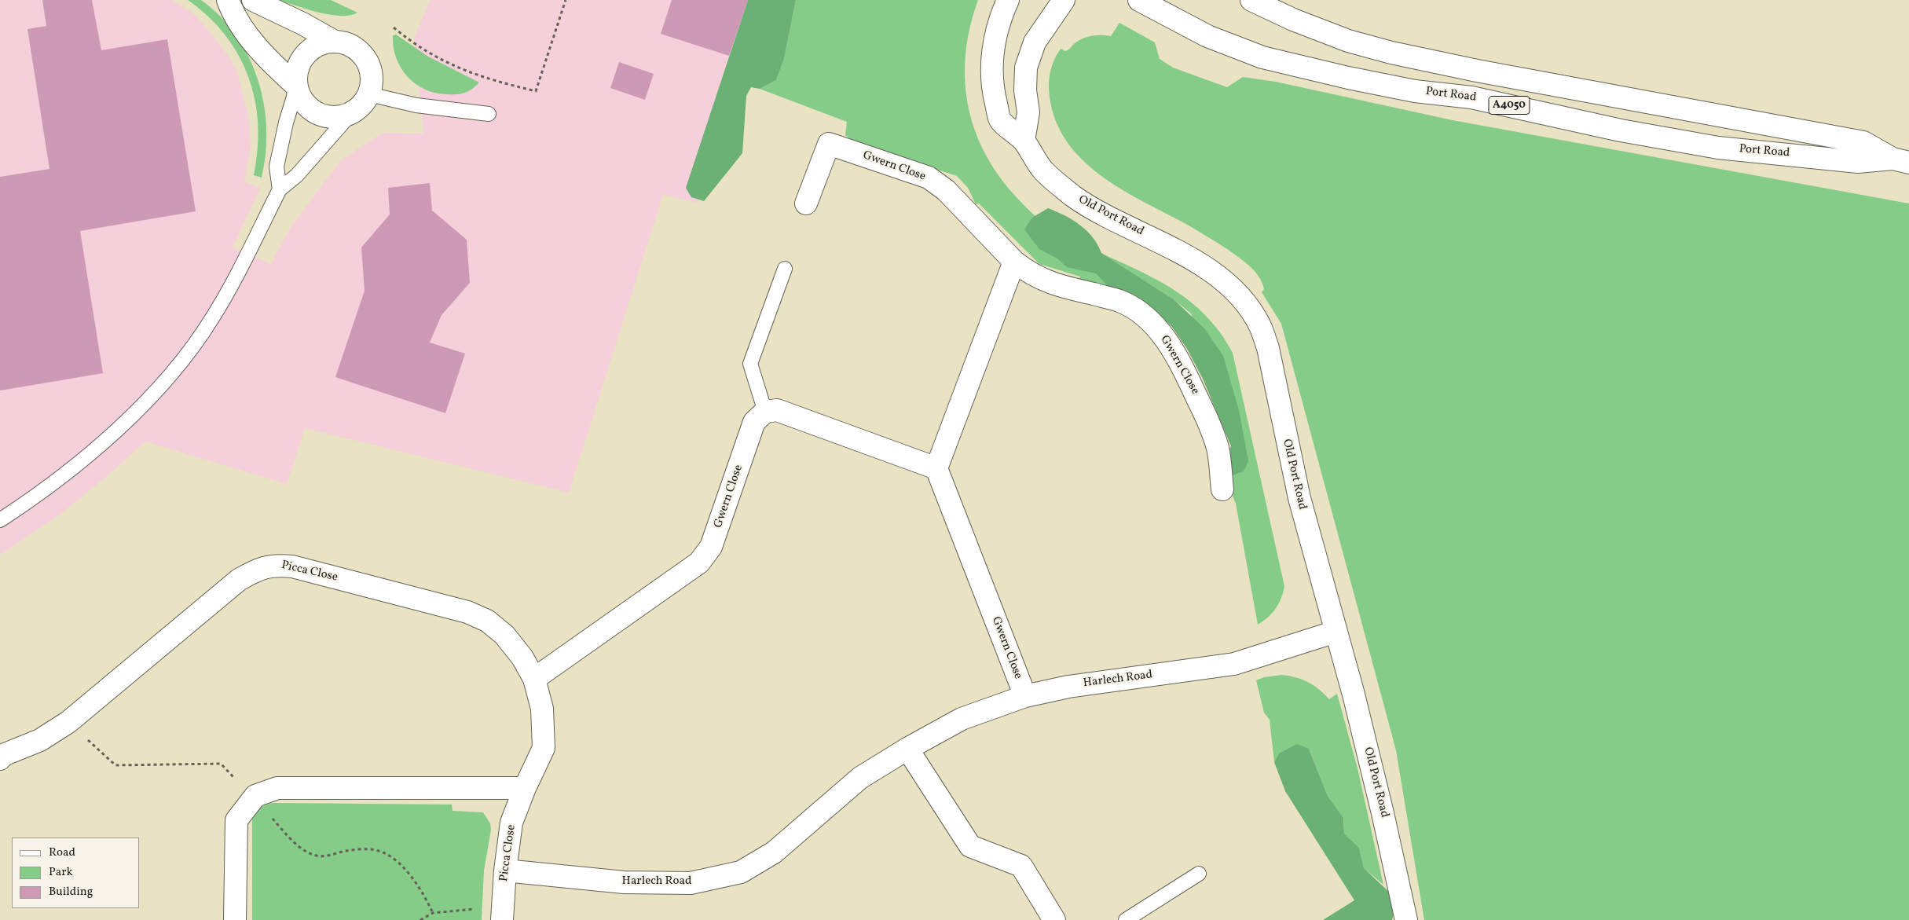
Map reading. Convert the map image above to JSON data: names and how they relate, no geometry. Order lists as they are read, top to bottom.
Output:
{
  "streets": {
    "street": [
      "Port Road",
      "A4050",
      "Gwern Close",
      "Old Port Road",
      "Picca Close",
      "Harlech Road"
    ]
  },
  "crossings": [
    ["Gwern Close", "Picca Close"],
    ["Gwern Close", "Harlech Road"],
    ["Old Port Road", "Harlech Road"],
    ["Picca Close", "Harlech Road"]
  ],
  "legend": ["Road", "Park", "Building"]
}
